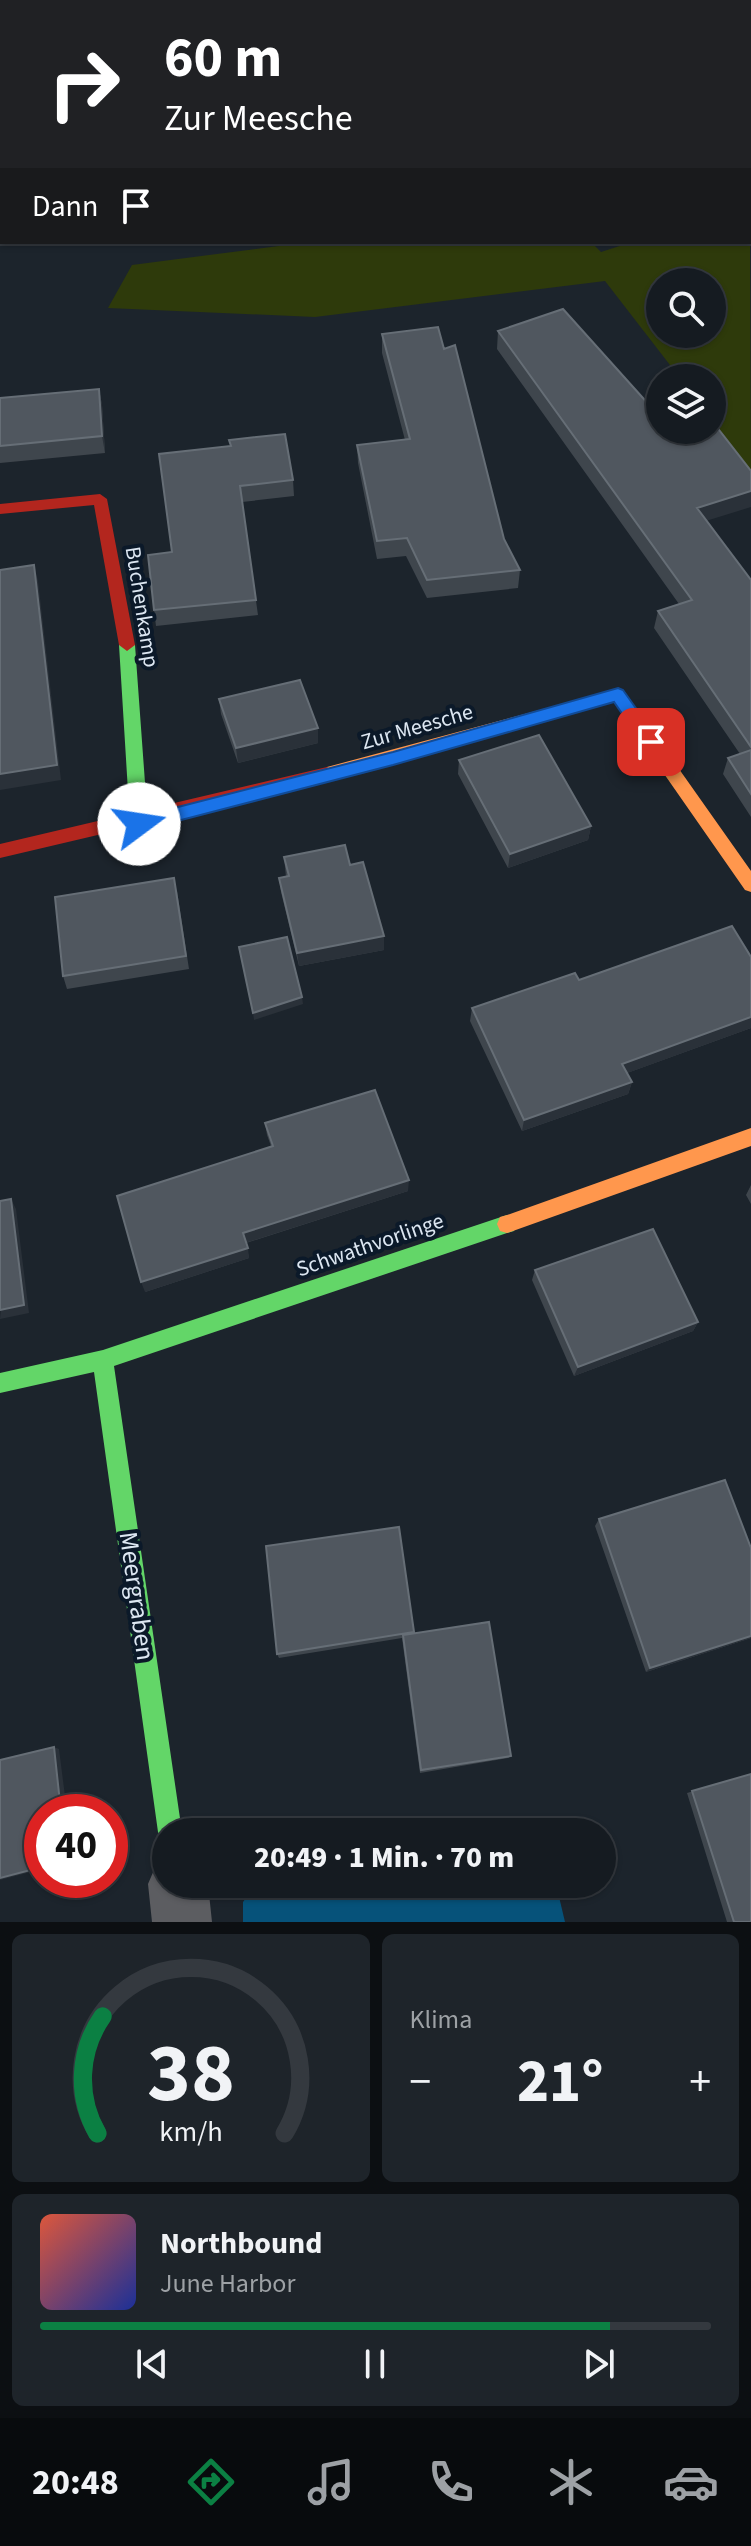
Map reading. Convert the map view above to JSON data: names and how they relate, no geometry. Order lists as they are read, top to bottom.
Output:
{
  "streets": {
    "street": [
      "Buchenkamp",
      "Zur Meesche",
      "Schwathvorlinge",
      "Meergraben"
    ]
  },
  "crossings": [
    ["Buchenkamp", "Zur Meesche"],
    ["Schwathvorlinge", "Meergraben"]
  ],
  "page": {
    "turn": ["60 m", "Zur Meesche"],
    "then": "Dann",
    "limit": "40",
    "trip": "20:49 · 1 Min. · 70 m",
    "tile": "Klima",
    "heat": ["−", "21°", "+"],
    "song": ["Northbound", "June Harbor"],
    "tabs": "20:48",
    "gauge": ["38", "km/h"]
  }
}
